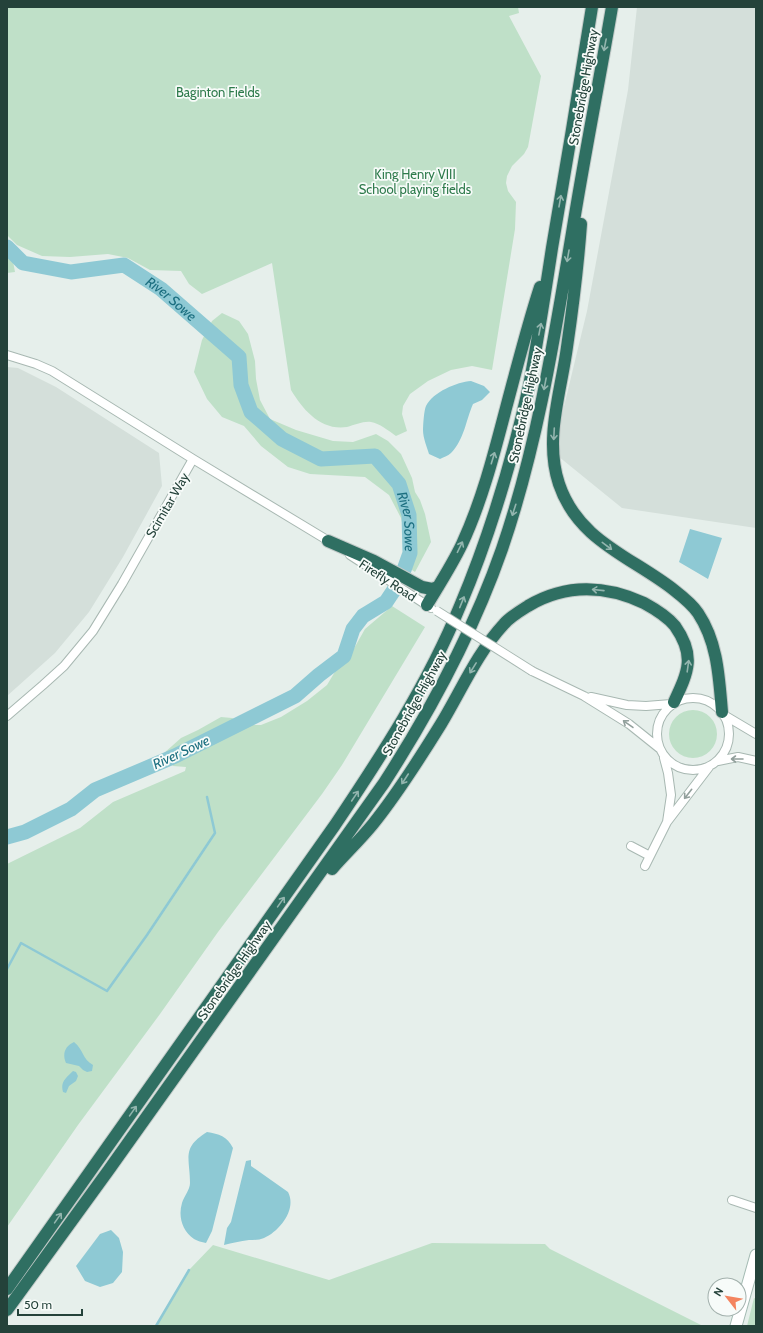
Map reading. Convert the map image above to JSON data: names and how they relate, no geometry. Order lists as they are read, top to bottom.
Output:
{
  "streets": {
    "highway": ["Stonebridge Highway"],
    "street": ["Scimitar Way", "Firefly Road"]
  },
  "water": ["River Sowe"],
  "parks": ["Baginton Fields", "King Henry VIII School playing fields"],
  "scale_bar": "50 m",
  "north": "top left"
}
